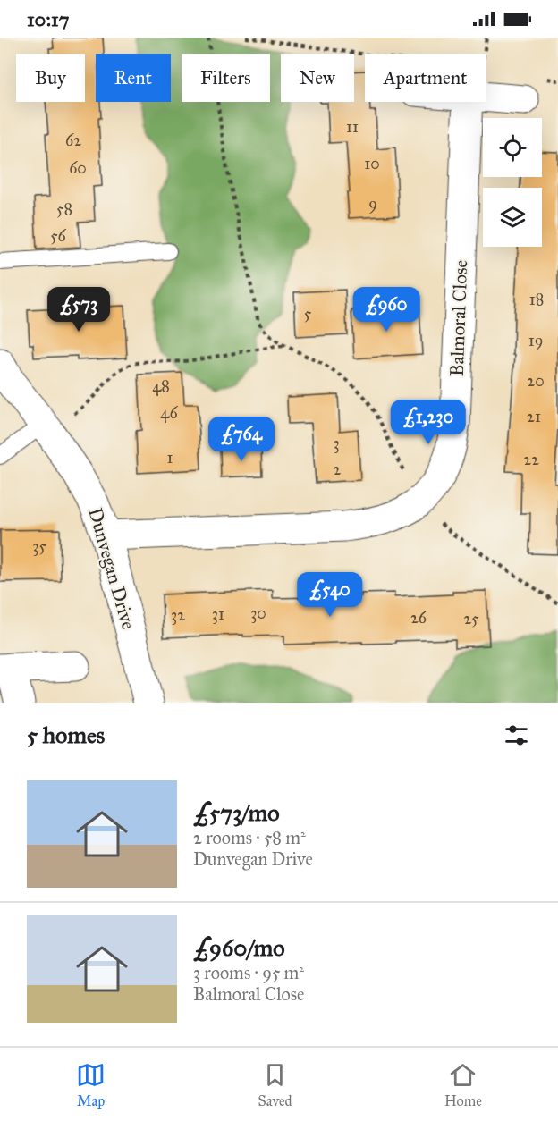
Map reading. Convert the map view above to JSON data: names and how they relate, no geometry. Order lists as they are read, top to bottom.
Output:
{
  "streets": {
    "street": ["Balmoral Close", "Dunvegan Drive"]
  },
  "crossings": [
    ["Balmoral Close", "Dunvegan Drive"]
  ],
  "house_numbers": [
    "11",
    "62",
    "10",
    "60",
    "9",
    "58",
    "56",
    "18",
    "5",
    "19",
    "20",
    "48",
    "46",
    "21",
    "3",
    "1",
    "22",
    "2",
    "35",
    "30",
    "31",
    "32",
    "26",
    "25"
  ],
  "page": {
    "status": "10:17",
    "chip": [
      "Buy",
      "Rent",
      "Filters",
      "New",
      "Apartment"
    ],
    "price": [
      "£573",
      "£960",
      "£1,230",
      "£764",
      "£540"
    ],
    "heading": "5 homes",
    "list": [
      {
        "name": "£573/mo",
        "note": "2 rooms · 58 m² · Dunvegan Drive"
      },
      {
        "name": "£960/mo",
        "note": "3 rooms · 95 m² · Balmoral Close"
      }
    ],
    "tabs": ["Map", "Saved", "Home"]
  }
}
